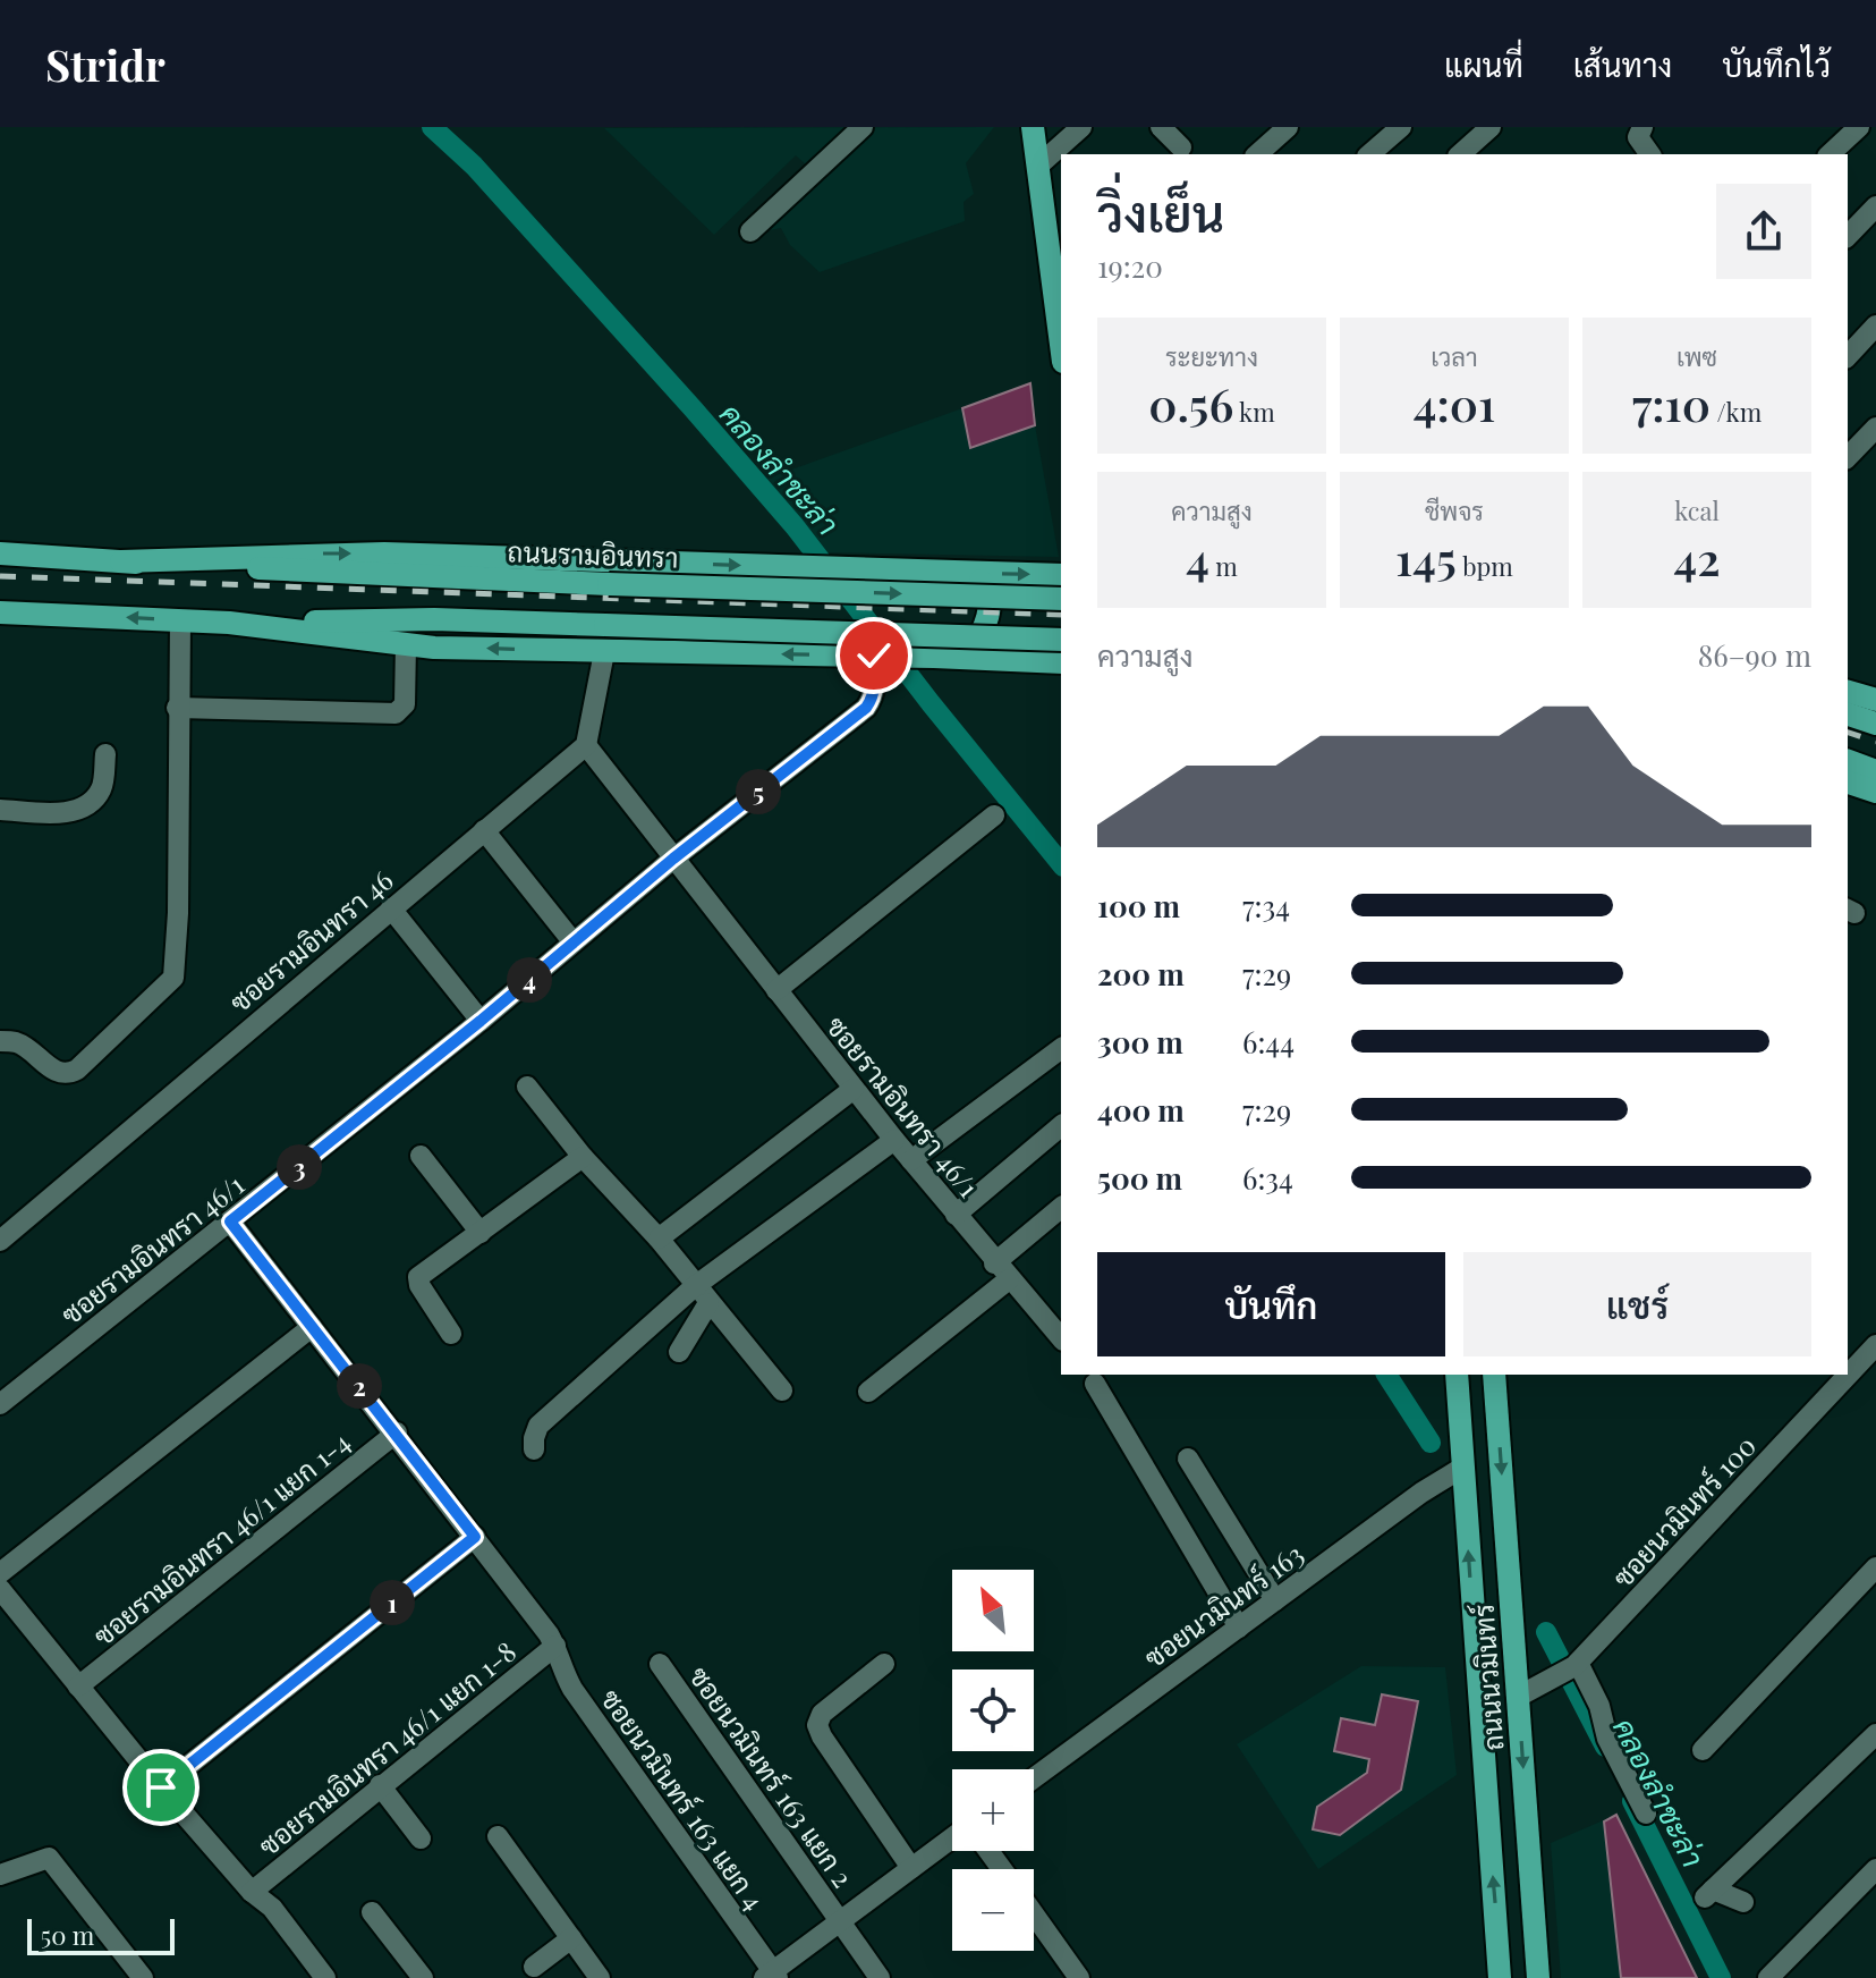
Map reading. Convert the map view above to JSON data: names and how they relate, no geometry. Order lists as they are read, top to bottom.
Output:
{
  "streets": {
    "main road": ["ถนนรามอินทรา", "ถนนนวมินทร์"],
    "street": [
      "ซอยรามอินทรา 46",
      "ซอยรามอินทรา 46/1",
      "ซอยนวมินทร์ 100",
      "ซอยรามอินทรา 46/1 แยก 1-4",
      "ซอยนวมินทร์ 163",
      "ซอยรามอินทรา 46/1 แยก 1-8",
      "ซอยนวมินทร์ 163 แยก 2",
      "ซอยนวมินทร์ 163 แยก 4"
    ]
  },
  "crossings": [
    ["ซอยรามอินทรา 46/1", "ซอยนวมินทร์ 163 แยก 4"],
    ["ซอยนวมินทร์ 100", "ถนนนวมินทร์"],
    ["ซอยรามอินทรา 46/1 แยก 1-4", "ซอยนวมินทร์ 163 แยก 4"],
    ["ซอยนวมินทร์ 163", "ถนนนวมินทร์"],
    ["ซอยรามอินทรา 46/1 แยก 1-8", "ซอยนวมินทร์ 163 แยก 4"]
  ],
  "water": ["คลองลำชะล่า"],
  "scale_bar": "50 m",
  "north": "top left",
  "page": {
    "header": "Stridr",
    "nav": ["แผนที่", "เส้นทาง", "บันทึกไว้"],
    "heading": ["วิ่งเย็น", "19:20"],
    "stats": [
      ["ระยะทาง", "0.56 km"],
      ["เวลา", "4:01"],
      ["เพซ", "7:10 /km"],
      ["ความสูง", "4 m"],
      ["ชีพจร", "145 bpm"],
      ["kcal", "42"]
    ],
    "chart": ["ความสูง", "86–90 m"],
    "pins": [
      "5",
      "4",
      "3",
      "2",
      "1"
    ],
    "list": [
      {
        "name": "100 m",
        "note": "7:34"
      },
      {
        "name": "200 m",
        "note": "7:29"
      },
      {
        "name": "300 m",
        "note": "6:44"
      },
      {
        "name": "400 m",
        "note": "7:29"
      },
      {
        "name": "500 m",
        "note": "6:34"
      }
    ],
    "buttons": ["บันทึก", "แชร์"],
    "map_buttons": ["+", "−"],
    "scale": "50 m"
  }
}
